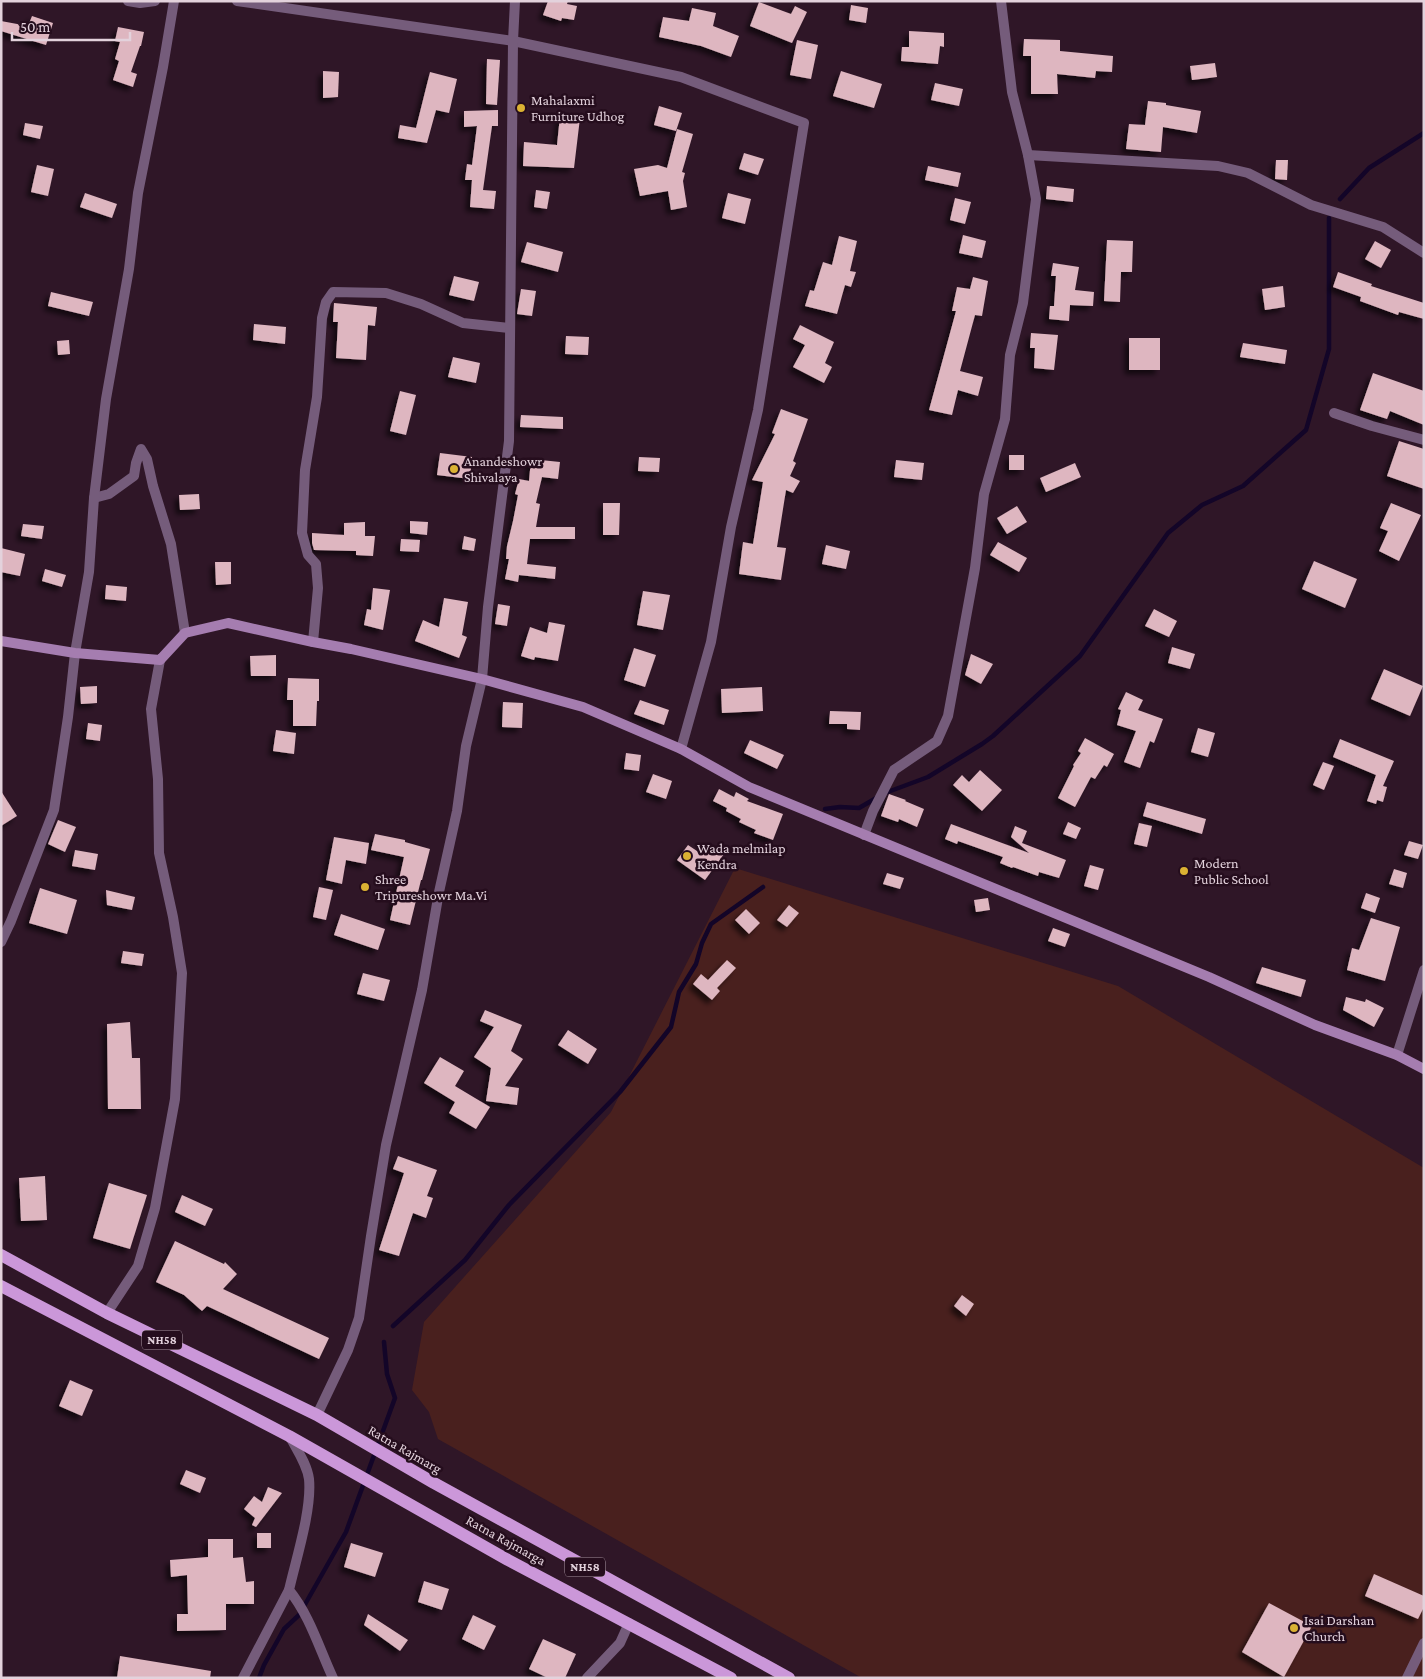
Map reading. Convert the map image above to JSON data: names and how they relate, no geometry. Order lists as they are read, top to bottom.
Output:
{
  "streets": {
    "main road": ["NH58", "Ratna Rajmarg", "Ratna Rajmarga"]
  },
  "crossings": [
    ["NH58", "Ratna Rajmarga"]
  ],
  "places": [
    "Mahalaxmi Furniture Udhog",
    "Anandeshowr Shivalaya",
    "Wada melmilap Kendra",
    "Modern Public School",
    "Shree Tripureshowr Ma.Vi",
    "Isai Darshan Church"
  ],
  "scale_bar": "50 m"
}
